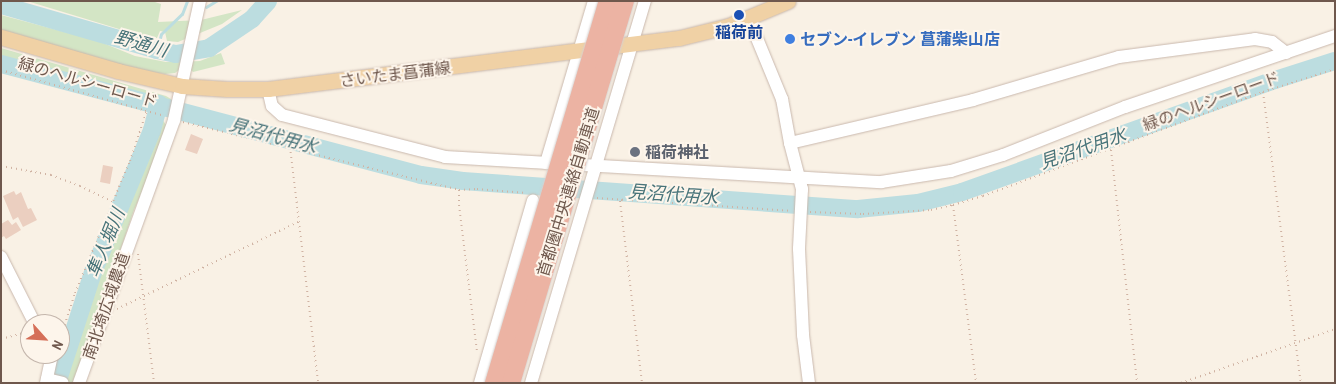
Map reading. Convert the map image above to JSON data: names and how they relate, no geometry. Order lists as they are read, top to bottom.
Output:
{
  "streets": {
    "highway": ["首都圏中央連絡自動車道"],
    "main road": ["さいたま菖蒲線"],
    "street": ["南北埼広域農道"],
    "path": ["緑のヘルシーロード"]
  },
  "crossings": [
    ["さいたま菖蒲線", "南北埼広域農道"],
    ["緑のヘルシーロード", "南北埼広域農道"]
  ],
  "water": ["野通川", "見沼代用水", "隼人堀川"],
  "places": ["稲荷前", "セブン-イレブン 菖蒲柴山店", "稲荷神社"],
  "north": "bottom right"
}
